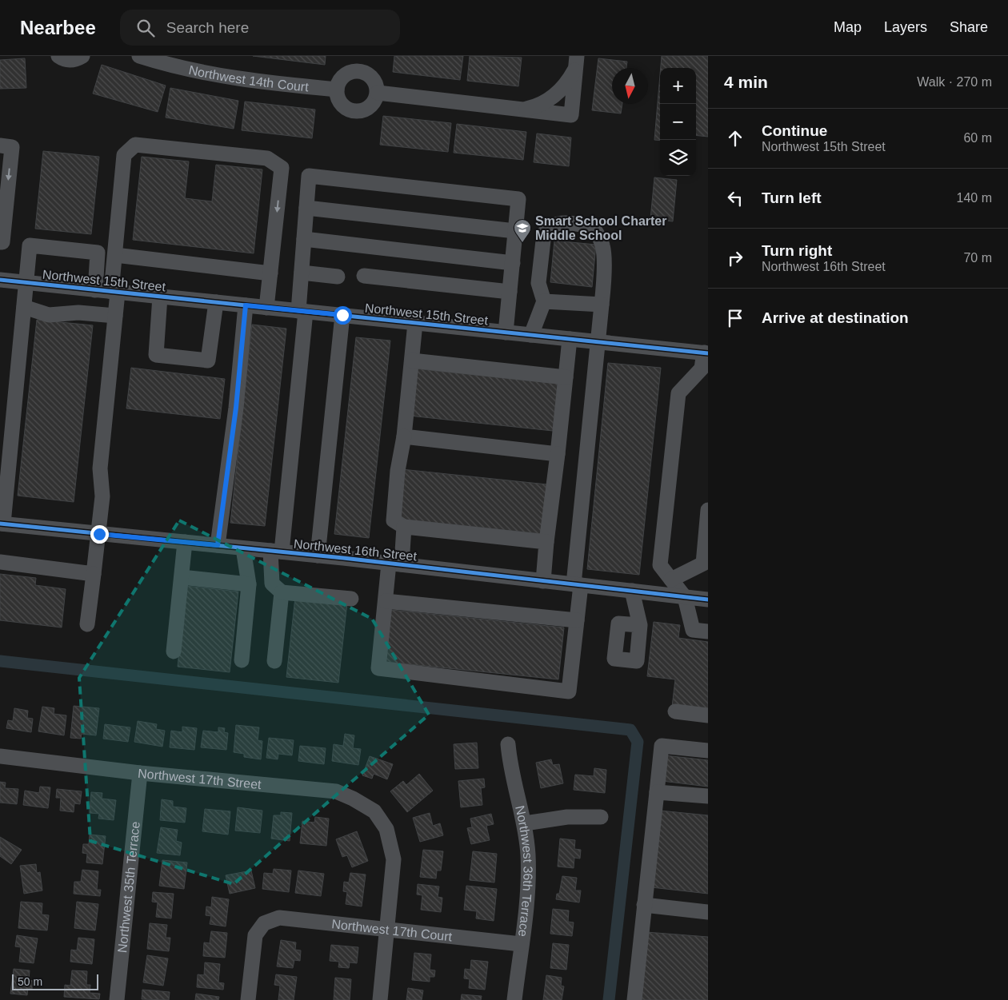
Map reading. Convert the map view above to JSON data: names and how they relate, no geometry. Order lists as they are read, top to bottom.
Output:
{
  "streets": {
    "street": [
      "Northwest 14th Court",
      "Northwest 15th Street",
      "Northwest 16th Street",
      "Northwest 17th Street",
      "Northwest 36th Terrace",
      "Northwest 35th Terrace",
      "Northwest 17th Court"
    ]
  },
  "crossings": [
    ["Northwest 17th Street", "Northwest 35th Terrace"],
    ["Northwest 17th Street", "Northwest 17th Court"],
    ["Northwest 36th Terrace", "Northwest 17th Court"]
  ],
  "places": {
    "school or university": ["Smart School Charter Middle School"]
  },
  "scale_bar": "50 m",
  "north": "bottom",
  "page": {
    "header": "Nearbee",
    "search": "Search here",
    "nav": ["Map", "Layers", "Share"],
    "heading": ["4 min", "Walk · 270 m"],
    "map_buttons": ["+", "−"],
    "list": [
      ["Continue", "Northwest 15th Street", "60 m"],
      ["Turn left", "140 m"],
      ["Turn right", "Northwest 16th Street", "70 m"],
      "Arrive at destination"
    ],
    "scale": "50 m"
  }
}
